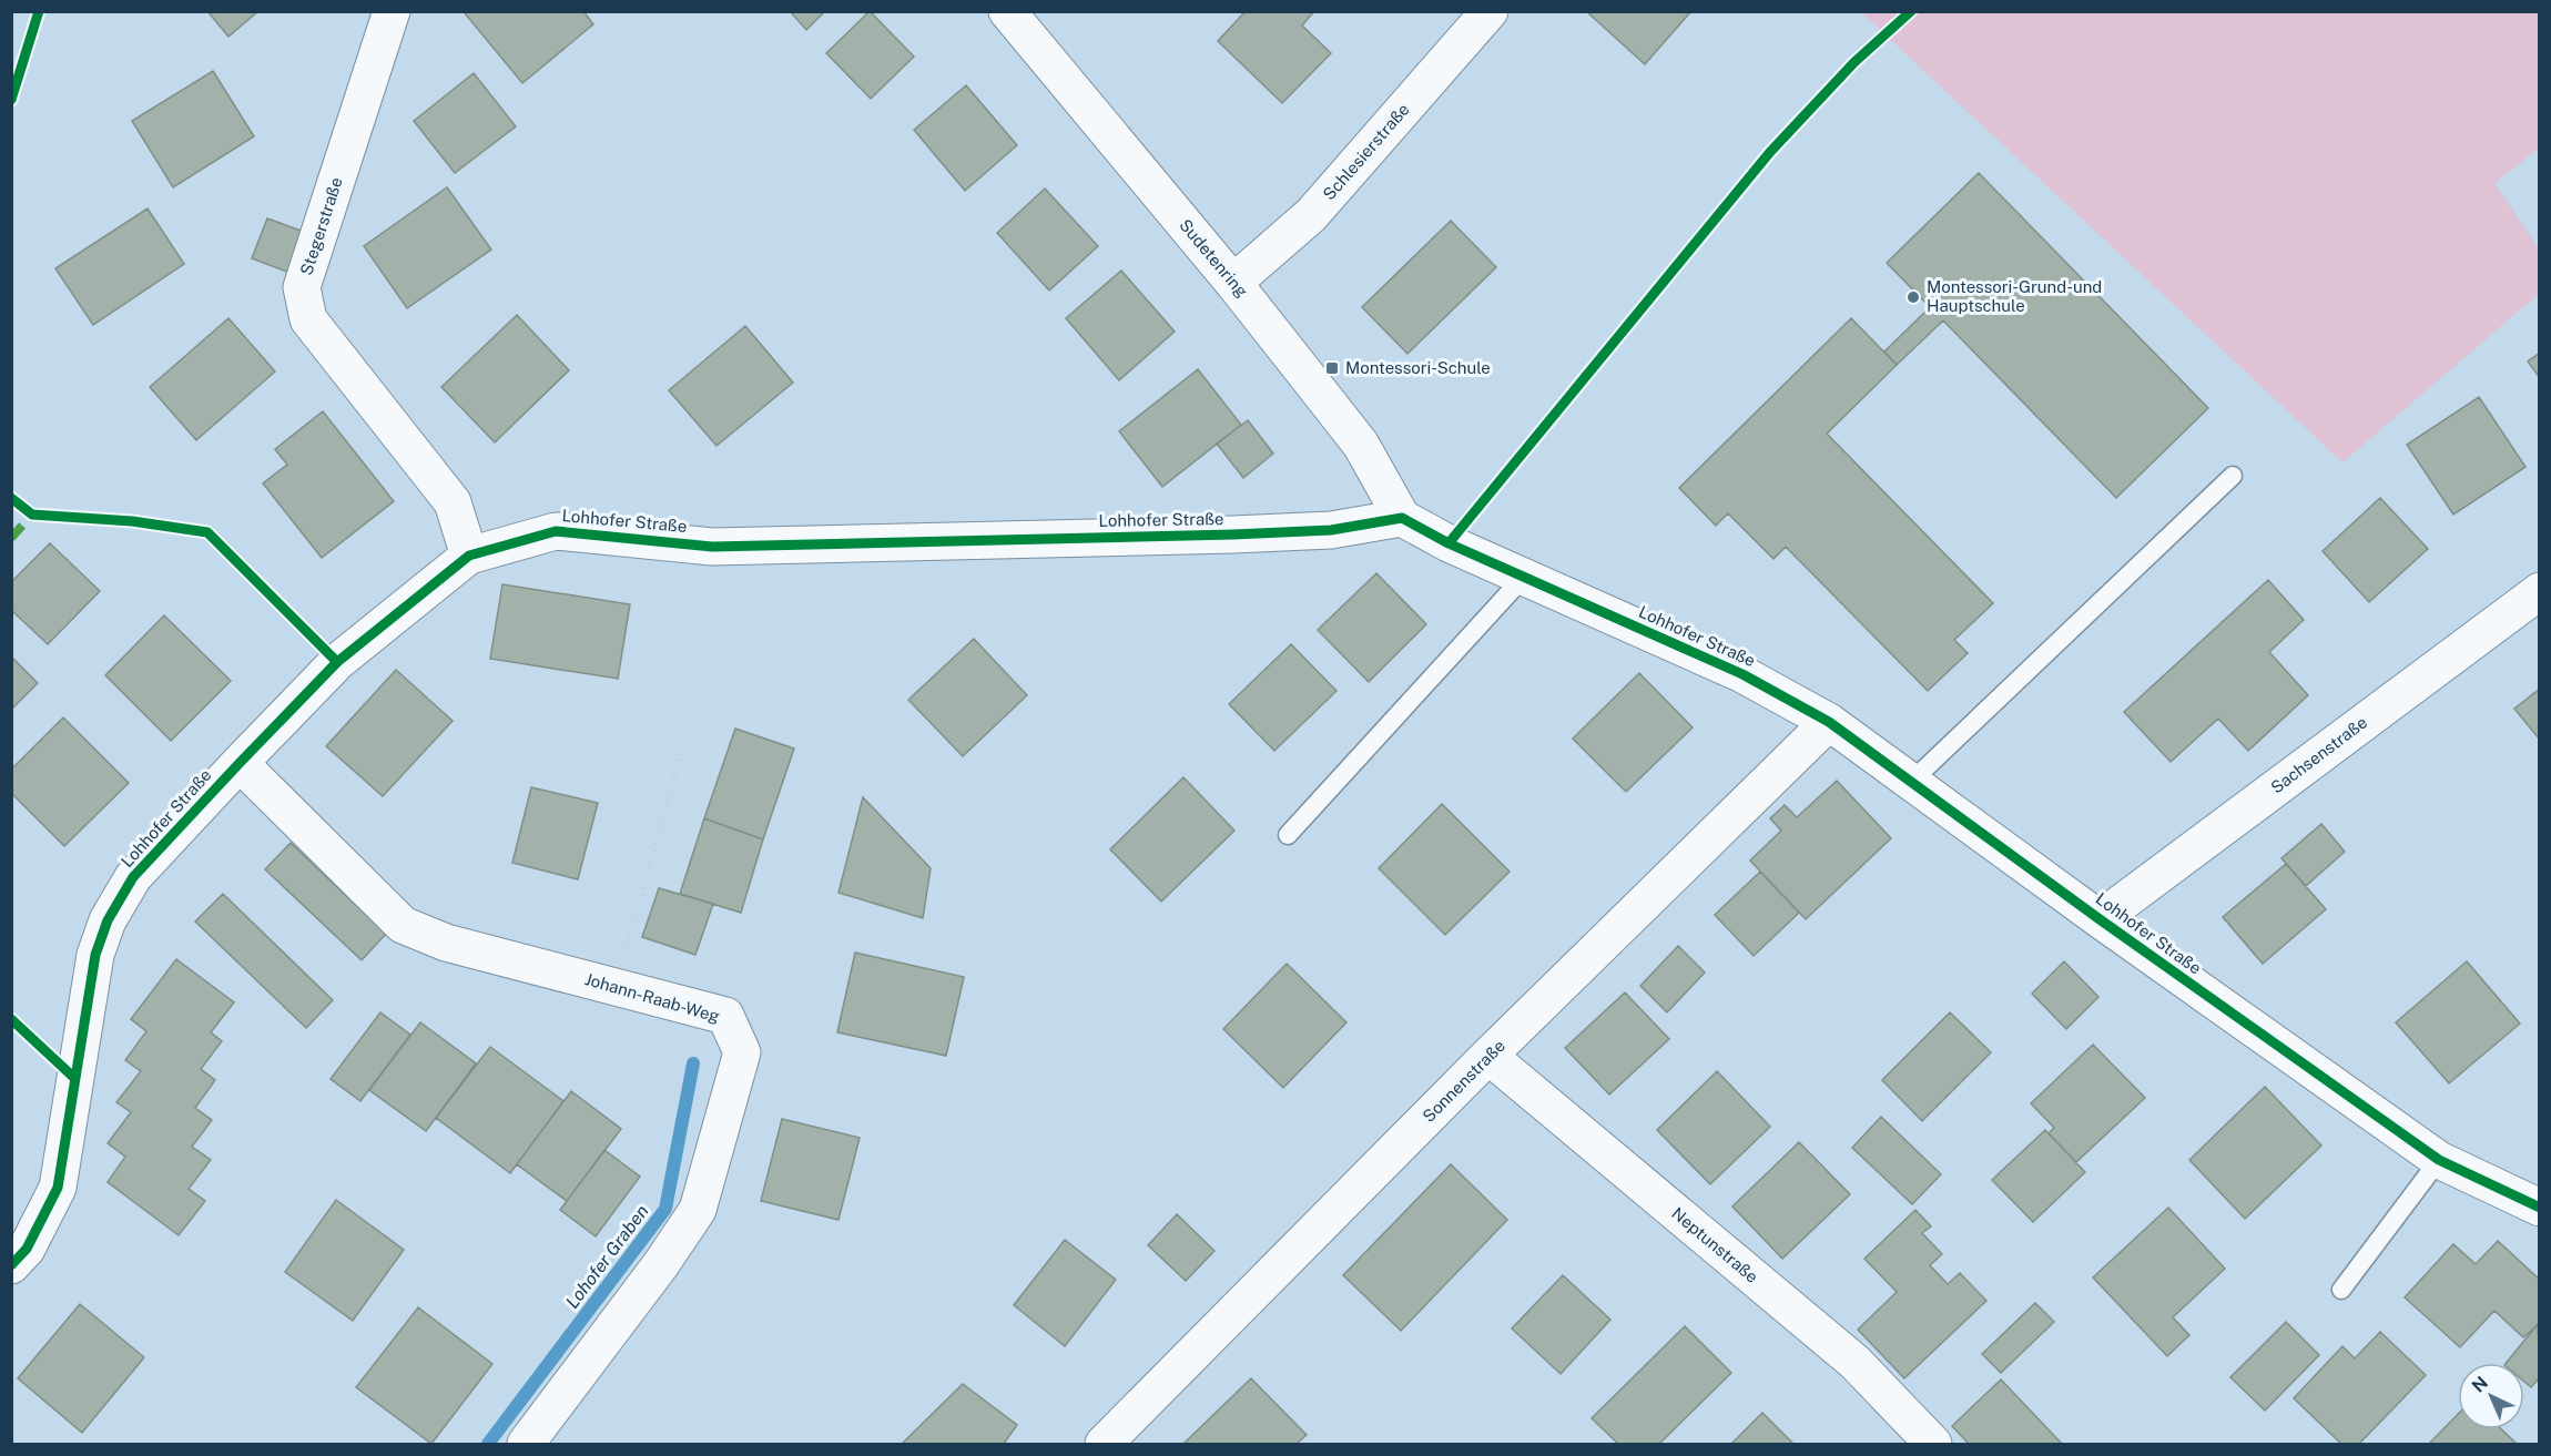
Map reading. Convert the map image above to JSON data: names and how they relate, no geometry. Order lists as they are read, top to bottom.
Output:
{
  "streets": {
    "street": [
      "Schlesierstraße",
      "Stegerstraße",
      "Sudetenring",
      "Lohhofer Straße",
      "Sachsenstraße",
      "Johann-Raab-Weg",
      "Sonnenstraße",
      "Neptunstraße"
    ]
  },
  "crossings": [
    ["Schlesierstraße", "Sudetenring"],
    ["Stegerstraße", "Lohhofer Straße"],
    ["Sudetenring", "Lohhofer Straße"],
    ["Lohhofer Straße", "Sachsenstraße"],
    ["Lohhofer Straße", "Johann-Raab-Weg"],
    ["Lohhofer Straße", "Sonnenstraße"],
    ["Sonnenstraße", "Neptunstraße"]
  ],
  "water": ["Lohofer Graben"],
  "places": {
    "other": ["Montessori-Grund-und Hauptschule"],
    "transit": ["Montessori-Schule"]
  },
  "north": "top left"
}
